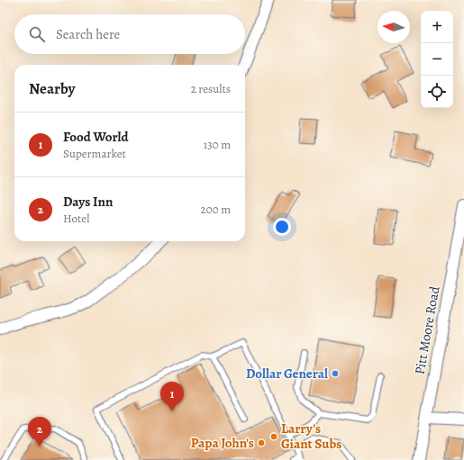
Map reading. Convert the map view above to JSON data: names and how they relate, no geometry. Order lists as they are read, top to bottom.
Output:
{
  "streets": {
    "street": ["Pitt Moore Road"]
  },
  "places": ["Dollar General", "Larry's Giant Subs", "Papa John's"],
  "north": "left",
  "page": {
    "map_buttons": ["+", "−"],
    "search": "Search here",
    "heading": ["Nearby", "2 results"],
    "list": [
      {
        "mark": "1",
        "name": "Food World",
        "note": "Supermarket",
        "value": "130 m"
      },
      {
        "mark": "2",
        "name": "Days Inn",
        "note": "Hotel",
        "value": "200 m"
      }
    ],
    "pins": ["1", "2"]
  }
}
